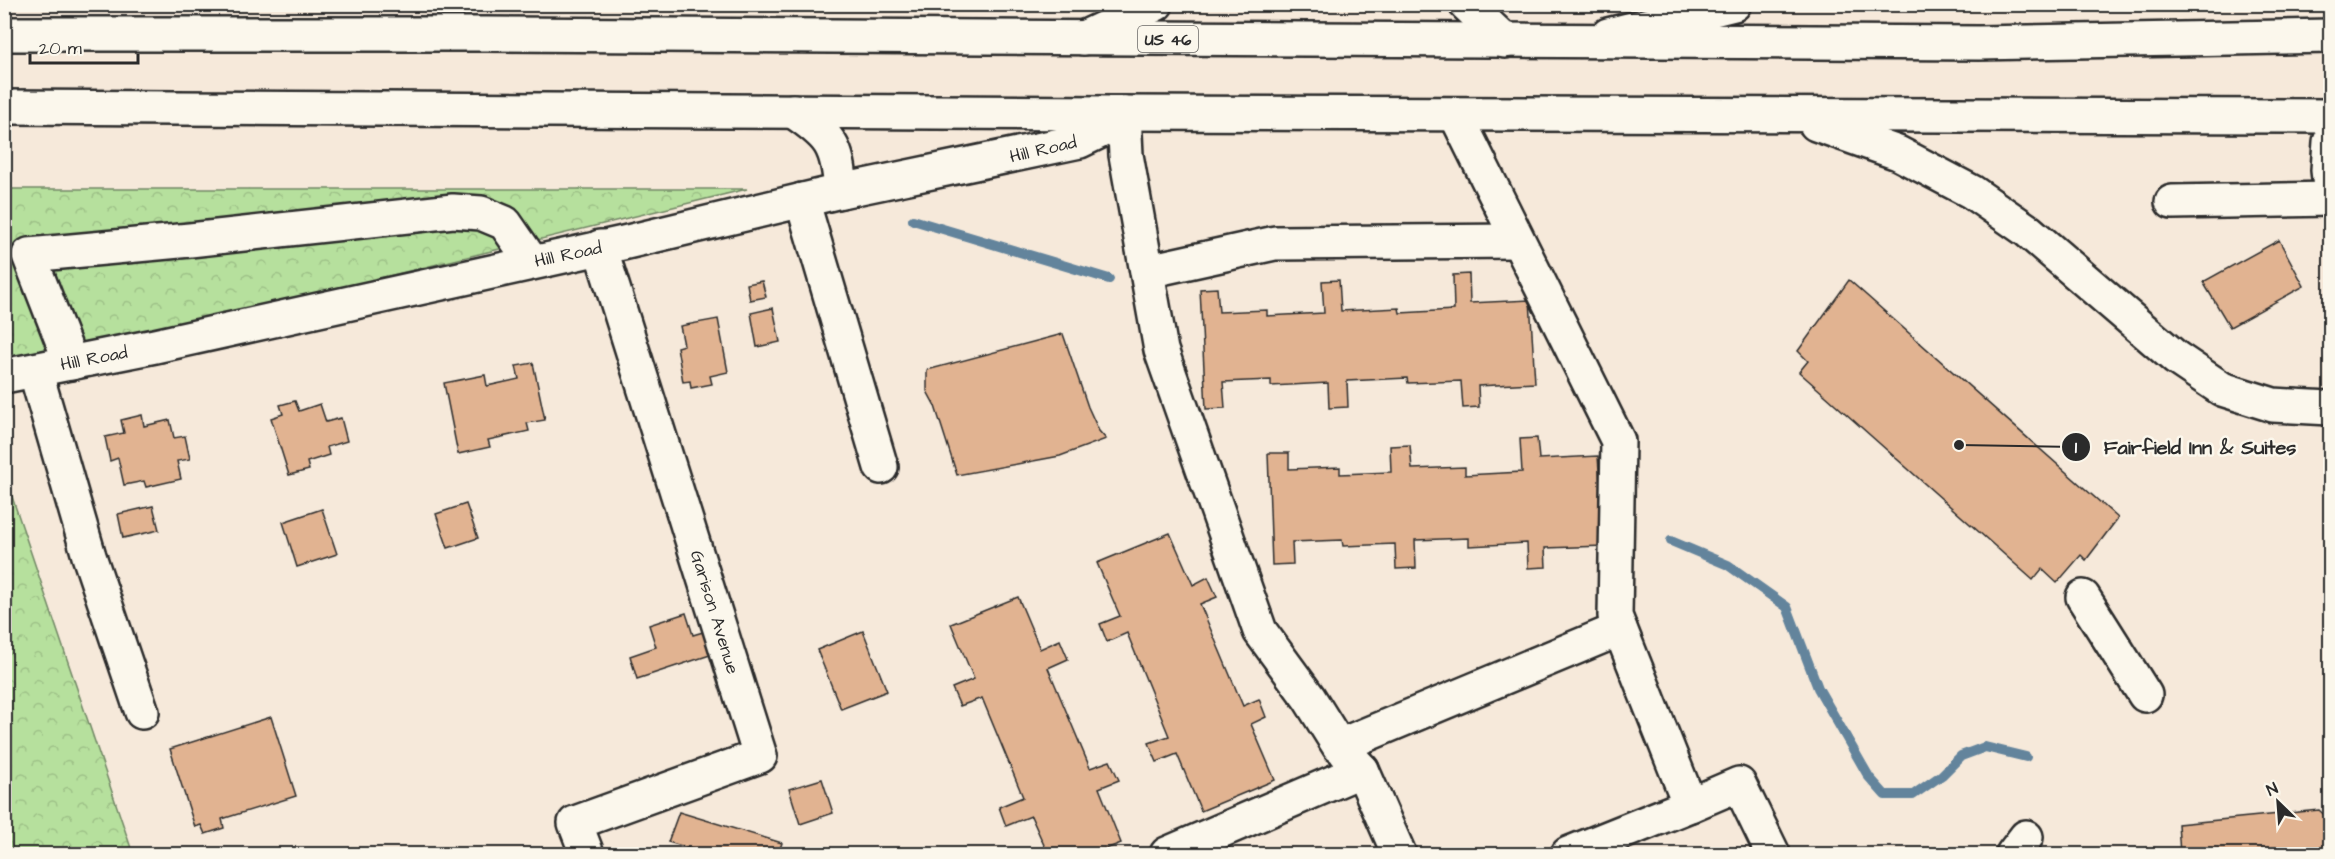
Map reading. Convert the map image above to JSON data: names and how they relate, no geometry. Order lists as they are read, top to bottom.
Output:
{
  "streets": {
    "main road": ["US 46", "Hill Road", "Garison Avenue"]
  },
  "crossings": [
    ["Hill Road", "Garison Avenue"]
  ],
  "places": ["Fairfield Inn & Suites"],
  "scale_bar": "20 m",
  "north": "top left"
}
